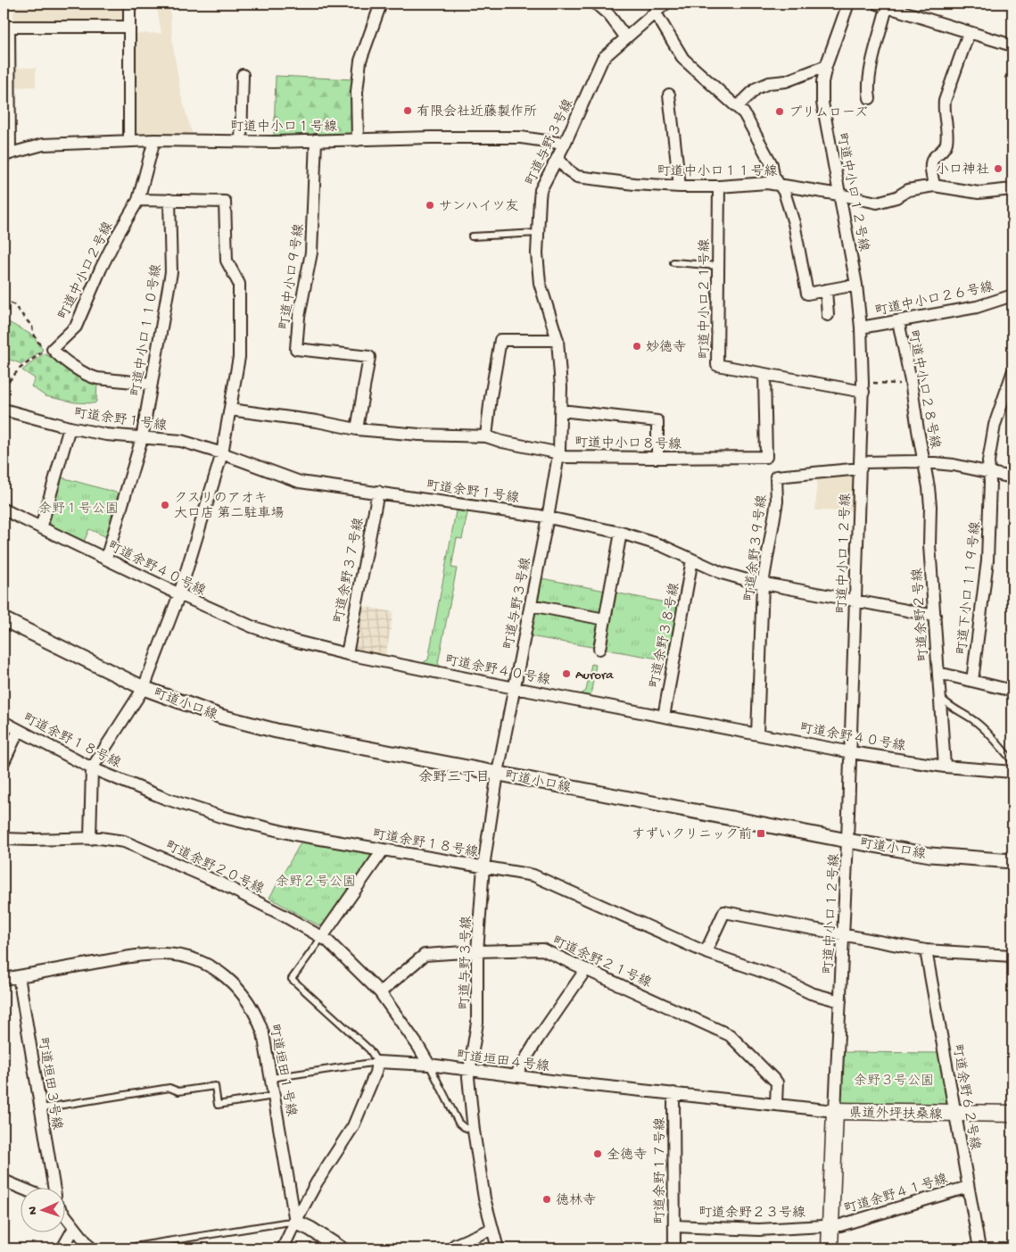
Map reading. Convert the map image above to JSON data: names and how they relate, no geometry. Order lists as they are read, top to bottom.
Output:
{
  "streets": {
    "main road": ["県道外坪扶桑線"],
    "street": [
      "町道中小口１号線",
      "町道与野３号線",
      "町道中小口１１号線",
      "町道中小口１２号線",
      "町道中小口２号線",
      "町道中小口９号線",
      "町道中小口２６号線",
      "町道中小口２１号線",
      "町道中小口１１０号線",
      "町道中小口２８号線",
      "町道余野１号線",
      "町道中小口８号線",
      "町道余野３９号線",
      "町道余野４０号線",
      "町道余野３７号線",
      "町道下小口１１９号線",
      "町道余野２号線",
      "町道余野３８号線",
      "町道小口線",
      "町道余野１８号線",
      "町道余野２０号線",
      "町道余野２１号線",
      "町道垣田４号線",
      "町道垣田１号線",
      "町道垣田３号線",
      "町道余野６２号線",
      "町道余野１７号線",
      "町道余野４１号線",
      "町道余野２３号線"
    ]
  },
  "crossings": [
    ["町道中小口１号線", "町道与野３号線"],
    ["町道中小口１号線", "町道中小口２号線"],
    ["町道中小口１号線", "町道中小口９号線"],
    ["町道与野３号線", "町道中小口１１号線"],
    ["町道与野３号線", "町道余野１号線"],
    ["町道与野３号線", "町道中小口８号線"],
    ["町道与野３号線", "町道余野４０号線"],
    ["町道与野３号線", "町道小口線"],
    ["町道与野３号線", "町道余野１８号線"],
    ["町道与野３号線", "町道余野２１号線"],
    ["町道与野３号線", "町道垣田４号線"],
    ["町道中小口１１号線", "町道中小口１２号線"],
    ["町道中小口１１号線", "町道中小口２１号線"],
    ["町道中小口１２号線", "町道中小口２６号線"],
    ["町道中小口１２号線", "町道余野１号線"],
    ["町道中小口１２号線", "町道余野３９号線"],
    ["町道中小口１２号線", "町道余野４０号線"],
    ["町道中小口１２号線", "町道小口線"],
    ["町道中小口１２号線", "町道余野１８号線"],
    ["町道中小口１２号線", "町道垣田４号線"],
    ["町道中小口１２号線", "県道外坪扶桑線"],
    ["町道中小口９号線", "町道中小口８号線"],
    ["町道中小口２６号線", "町道中小口２８号線"],
    ["町道中小口２１号線", "町道中小口８号線"],
    ["町道中小口１１０号線", "町道余野１号線"],
    ["町道中小口１１０号線", "町道余野４０号線"],
    ["町道中小口２８号線", "町道余野２号線"],
    ["町道余野１号線", "町道余野３９号線"],
    ["町道余野１号線", "町道余野３７号線"],
    ["町道余野１号線", "町道余野２号線"],
    ["町道余野１号線", "町道余野３８号線"],
    ["町道余野３９号線", "町道余野４０号線"],
    ["町道余野４０号線", "町道余野３７号線"],
    ["町道余野４０号線", "町道余野２号線"],
    ["町道余野４０号線", "町道余野３８号線"],
    ["町道余野２０号線", "町道余野２１号線"],
    ["町道余野２０号線", "町道垣田４号線"],
    ["町道余野２１号線", "町道垣田４号線"],
    ["町道垣田４号線", "県道外坪扶桑線"],
    ["町道垣田４号線", "町道余野１７号線"],
    ["町道垣田１号線", "町道垣田３号線"],
    ["町道余野６２号線", "県道外坪扶桑線"],
    ["町道余野６２号線", "町道余野４１号線"],
    ["県道外坪扶桑線", "町道余野４１号線"],
    ["県道外坪扶桑線", "町道余野２３号線"],
    ["町道余野１７号線", "町道余野２３号線"],
    ["町道余野４１号線", "町道余野２３号線"]
  ],
  "districts": ["余野三丁目"],
  "parks": ["余野１号公園", "余野２号公園", "余野３号公園"],
  "places": {
    "other": [
      "有限会社近藤製作所",
      "プリムローズ",
      "小口神社",
      "サンハイツ友",
      "妙徳寺",
      "クスリのアオキ 大口店 第二駐車場",
      "Aurora",
      "全徳寺",
      "徳林寺"
    ],
    "transit": ["すずいクリニック前"]
  },
  "north": "left"
}
